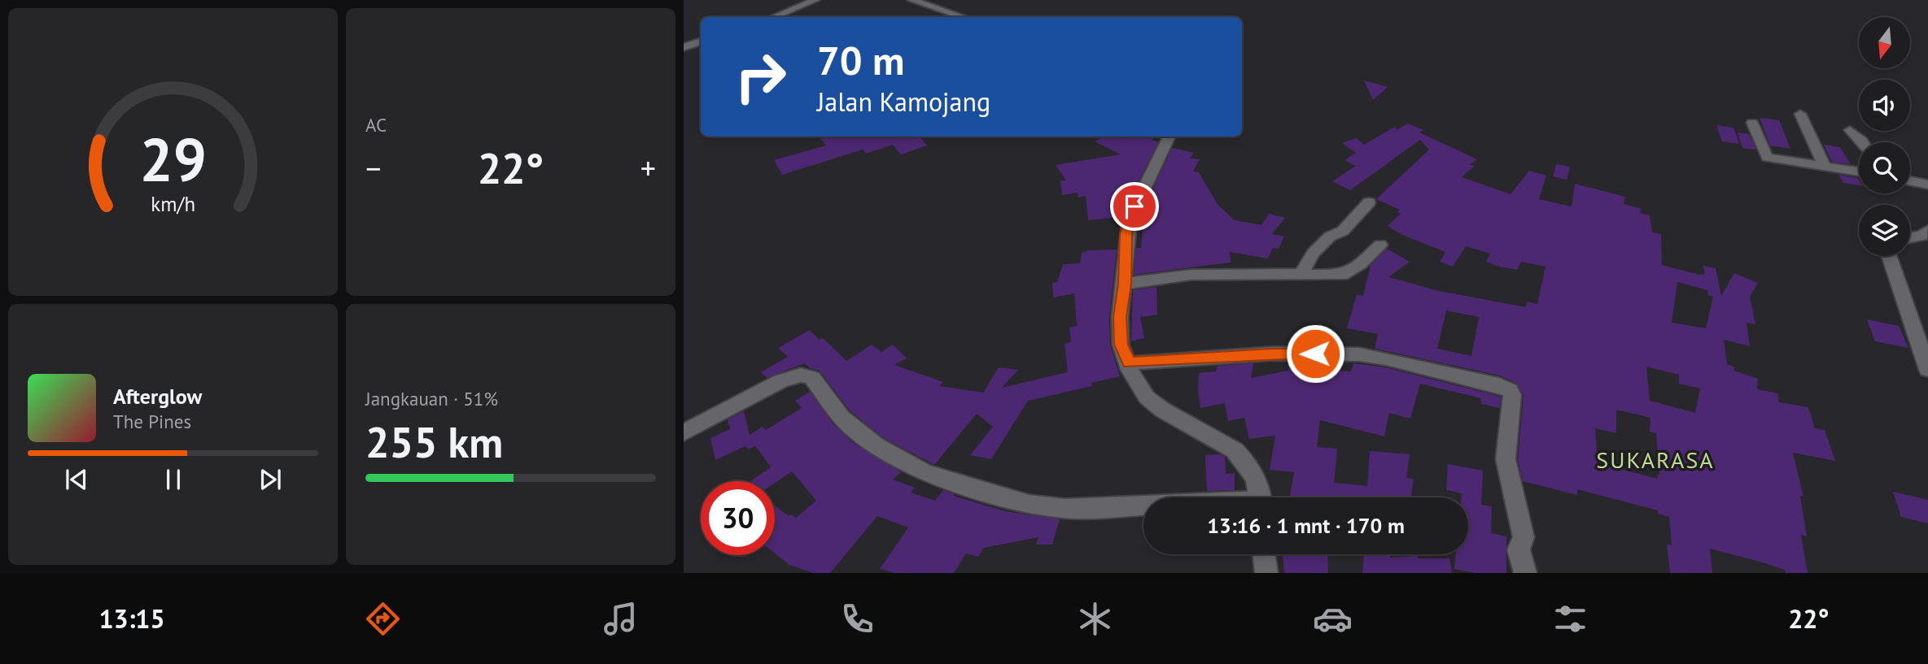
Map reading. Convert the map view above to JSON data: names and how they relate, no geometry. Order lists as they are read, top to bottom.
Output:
{
  "districts": ["SUKARASA"],
  "north": "bottom",
  "page": {
    "tile": [
      "AC",
      ["Jangkauan · 51%", "255 km"]
    ],
    "turn": ["70 m", "Jalan Kamojang"],
    "heat": ["−", "22°", "+"],
    "song": ["Afterglow", "The Pines"],
    "limit": "30",
    "trip": "13:16 · 1 mnt · 170 m",
    "tabs": ["13:15", "22°"],
    "gauge": ["29", "km/h"]
  }
}
